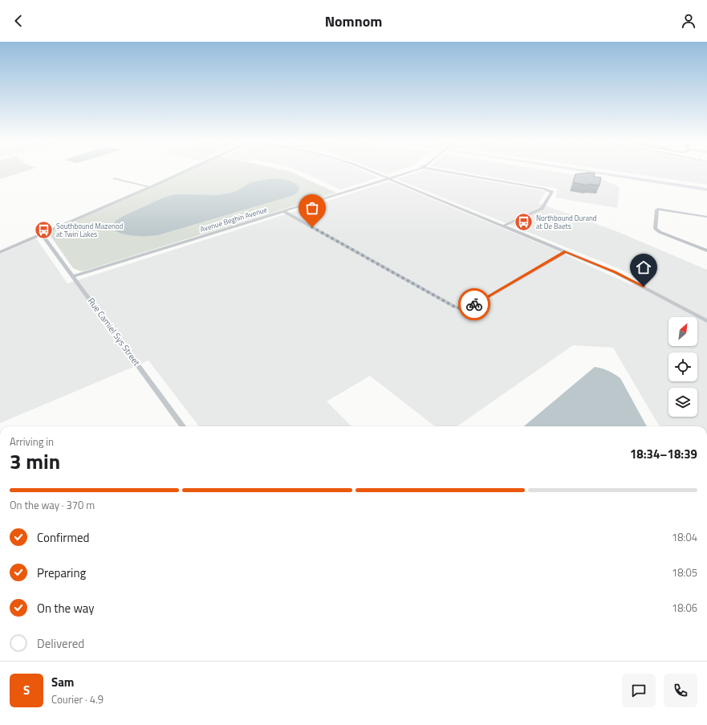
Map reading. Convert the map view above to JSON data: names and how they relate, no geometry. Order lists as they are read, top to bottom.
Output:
{
  "streets": {
    "street": ["Avenue Beghin Avenue", "Rue Camiel Sys Street"]
  },
  "crossings": [
    ["Avenue Beghin Avenue", "Rue Camiel Sys Street"]
  ],
  "places": {
    "bus stop": ["Northbound Durand at De Baets", "Southbound Mazenod at Twin Lakes"]
  },
  "north": "top right",
  "page": {
    "header": "Nomnom",
    "heading": ["3 min", "Arriving in", "18:34–18:39"],
    "panel": ["Sam", "Courier · 4.9"],
    "bar": "On the way · 370 m",
    "list": [
      ["Confirmed", "18:04"],
      ["Preparing", "18:05"],
      ["On the way", "18:06"],
      "Delivered"
    ],
    "round": "S"
  }
}
